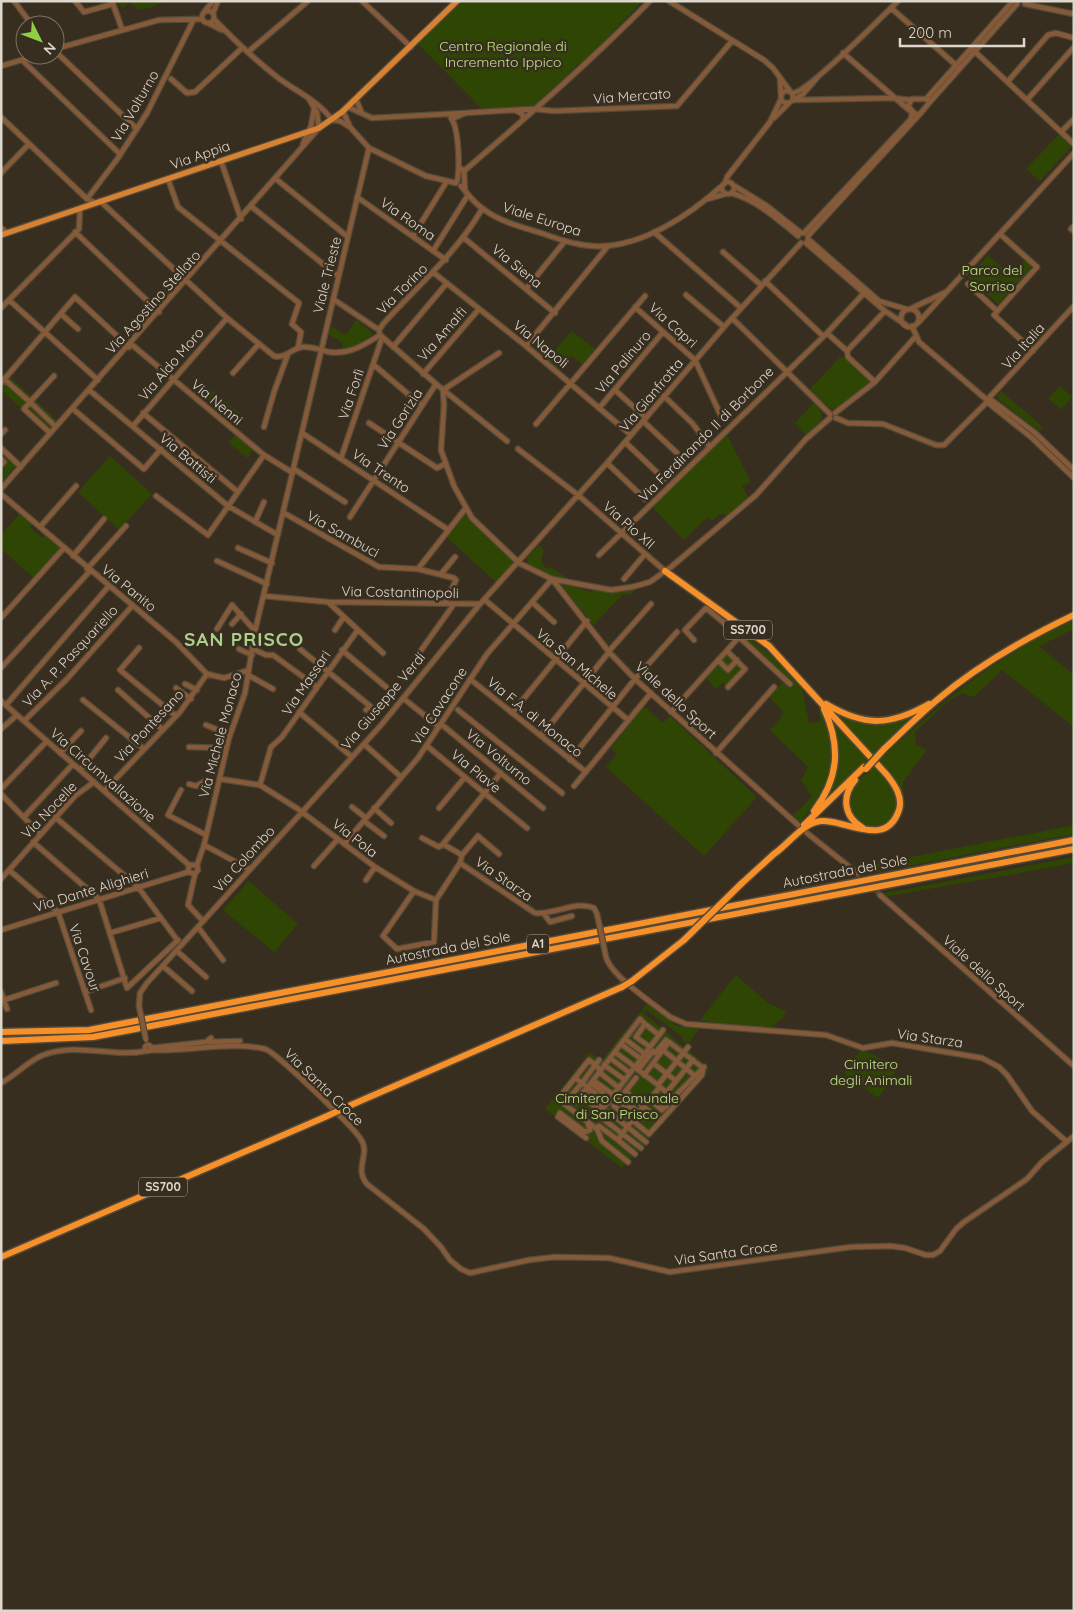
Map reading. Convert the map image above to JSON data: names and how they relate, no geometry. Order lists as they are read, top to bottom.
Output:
{
  "streets": {
    "highway": ["SS700", "Autostrada del Sole", "A1"],
    "main road": ["Via Appia"],
    "street": [
      "Via Mercato",
      "Via Volturno",
      "Via Roma",
      "Viale Europa",
      "Via Siena",
      "Viale Trieste",
      "Via Torino",
      "Via Agostino Stellato",
      "Via Capri",
      "Via Amalfi",
      "Via Napoli",
      "Via Italia",
      "Via Palinuro",
      "Via Aldo Moro",
      "Via Forlì",
      "Via Gianfrotta",
      "Via Nenni",
      "Via Gorizia",
      "Via Ferdinando II di Borbone",
      "Via Battisti",
      "Via Trento",
      "Via Pio XII",
      "Via Sambuci",
      "Via Panito",
      "Via Costantinopoli",
      "Via A. P. Pasquariello",
      "Via San Michele",
      "Via Massari",
      "Viale dello Sport",
      "Via Giuseppe Verdi",
      "Via Cavacone",
      "Via F.A. di Monaco",
      "Via Pontesano",
      "Via Michele Monaco",
      "Via Piave",
      "Via Circumvallazione",
      "Via Nocelle",
      "Via Pola",
      "Via Colombo",
      "Via Starza",
      "Via Dante Alighieri",
      "Via Cavour",
      "Via Santa Croce"
    ]
  },
  "crossings": [
    ["Via Mercato", "Via Appia"],
    ["Via Volturno", "Via Giuseppe Verdi"],
    ["Via Volturno", "Via Cavacone"],
    ["Via Appia", "Via Agostino Stellato"],
    ["Via Roma", "Viale Trieste"],
    ["Via Roma", "Via Torino"],
    ["Viale Europa", "Via Torino"],
    ["Via Siena", "Via Torino"],
    ["Viale Trieste", "Via Torino"],
    ["Viale Trieste", "Via Trento"],
    ["Viale Trieste", "Via Michele Monaco"],
    ["Via Torino", "Via Napoli"],
    ["Via Torino", "Via Forlì"],
    ["Via Agostino Stellato", "Via Nenni"],
    ["Via Agostino Stellato", "Via Battisti"],
    ["Via Capri", "Via Palinuro"],
    ["Via Capri", "Via Gianfrotta"],
    ["Via Amalfi", "Via Napoli"],
    ["Via Napoli", "Via Palinuro"],
    ["Via Napoli", "Via Gianfrotta"],
    ["Via Aldo Moro", "Via Nenni"],
    ["Via Aldo Moro", "Via Battisti"],
    ["Via Forlì", "Via Trento"],
    ["Via Gianfrotta", "Via Pio XII"],
    ["Via Nenni", "Via Michele Monaco"],
    ["Via Gorizia", "Via Trento"],
    ["Via Ferdinando II di Borbone", "Via Pio XII"],
    ["Via Battisti", "Via Michele Monaco"],
    ["Via Trento", "Via Michele Monaco"],
    ["Via Pio XII", "SS700"],
    ["Via Sambuci", "Via Michele Monaco"],
    ["Via Panito", "Via A. P. Pasquariello"],
    ["Via Panito", "Via Pontesano"],
    ["Via Costantinopoli", "Via Giuseppe Verdi"],
    ["Via Costantinopoli", "Via Michele Monaco"],
    ["SS700", "Viale dello Sport"],
    ["Via A. P. Pasquariello", "Via Circumvallazione"],
    ["Via San Michele", "Via Cavacone"],
    ["Via Massari", "Via Pola"],
    ["Viale dello Sport", "Via Cavacone"],
    ["Via Giuseppe Verdi", "Via Pola"],
    ["Via Giuseppe Verdi", "Via Colombo"],
    ["Via Cavacone", "Via F.A. di Monaco"],
    ["Via Cavacone", "Via Piave"],
    ["Via Cavacone", "Via Pola"],
    ["Via Pontesano", "Via Circumvallazione"],
    ["Via Michele Monaco", "Via Pola"],
    ["Via Michele Monaco", "Via Colombo"],
    ["Via Circumvallazione", "Via Nocelle"],
    ["Via Pola", "Via Colombo"],
    ["Via Colombo", "Via Santa Croce"],
    ["Via Starza", "Via Santa Croce"],
    ["Via Dante Alighieri", "Via Cavour"]
  ],
  "districts": ["SAN PRISCO"],
  "parks": [
    "Centro Regionale di Incremento Ippico",
    "Parco del Sorriso",
    "Cimitero degli Animali",
    "Cimitero Comunale di San Prisco"
  ],
  "scale_bar": "200 m",
  "north": "bottom right"
}
